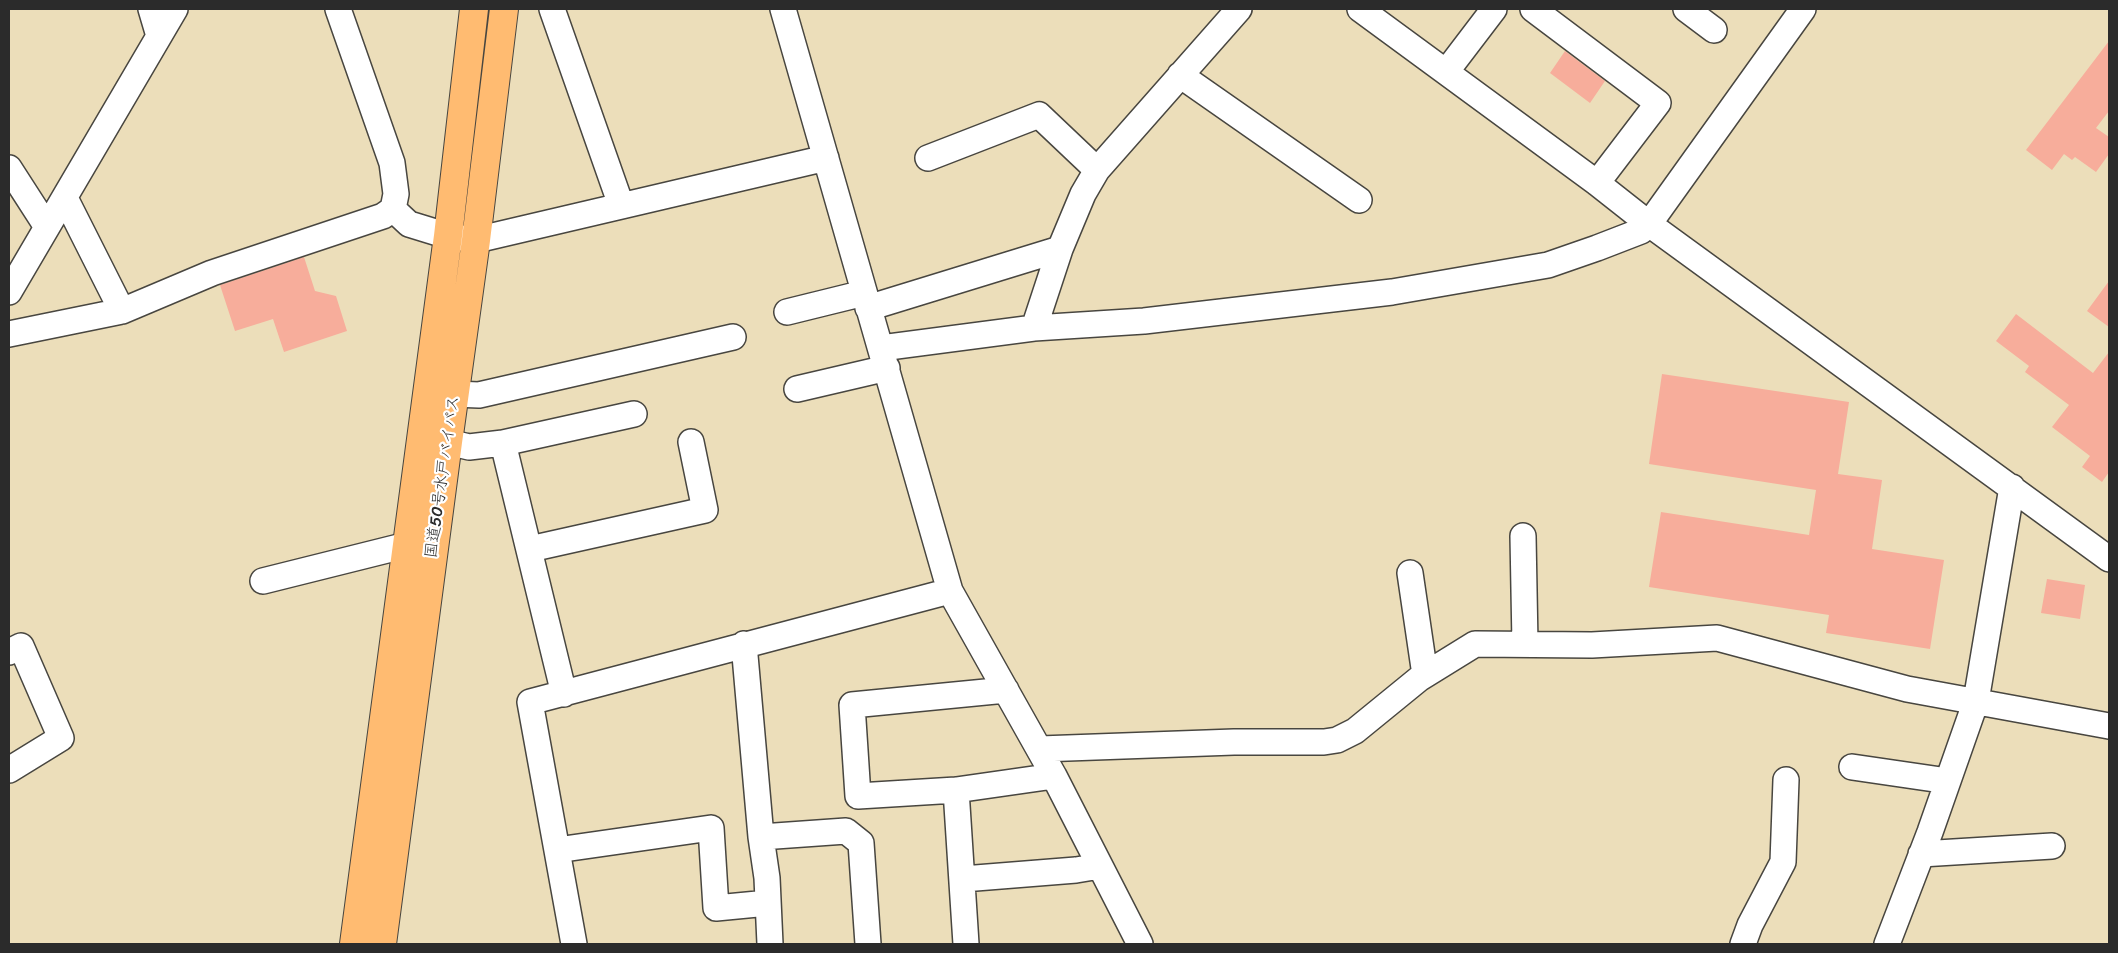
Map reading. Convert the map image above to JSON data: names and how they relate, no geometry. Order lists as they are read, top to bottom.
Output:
{
  "streets": {
    "highway": ["国道50号水戸バイパス"]
  }
}
